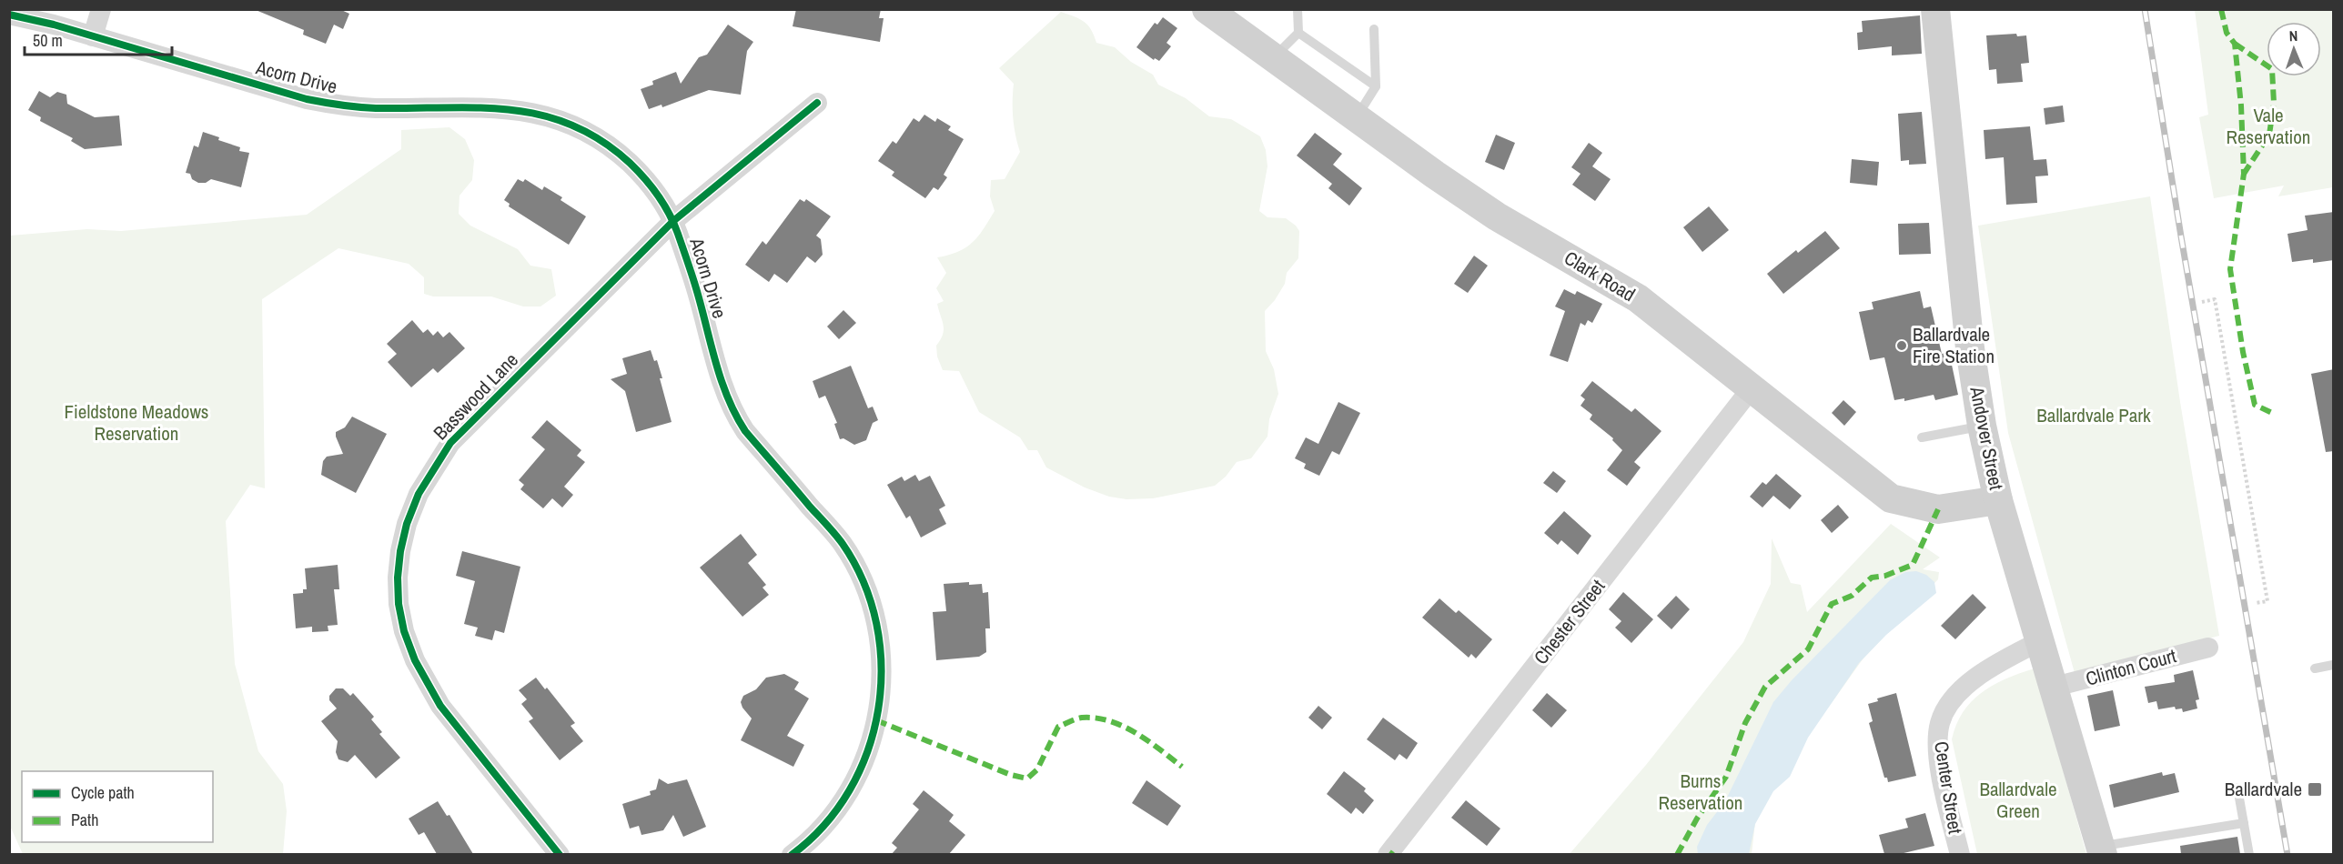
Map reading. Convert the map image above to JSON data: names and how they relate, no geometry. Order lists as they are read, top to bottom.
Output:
{
  "streets": {
    "main road": ["Clark Road", "Andover Street"],
    "street": [
      "Acorn Drive",
      "Basswood Lane",
      "Chester Street",
      "Clinton Court",
      "Center Street"
    ]
  },
  "crossings": [
    ["Acorn Drive", "Basswood Lane"],
    ["Clark Road", "Andover Street"],
    ["Clark Road", "Chester Street"],
    ["Andover Street", "Clinton Court"],
    ["Andover Street", "Center Street"]
  ],
  "parks": [
    "Vale Reservation",
    "Fieldstone Meadows Reservation",
    "Ballardvale Park",
    "Burns Reservation",
    "Ballardvale Green"
  ],
  "places": {
    "other": ["Ballardvale Fire Station"],
    "transit": ["Ballardvale"]
  },
  "legend": ["Cycle path", "Path"],
  "scale_bar": "50 m",
  "north": "top"
}
